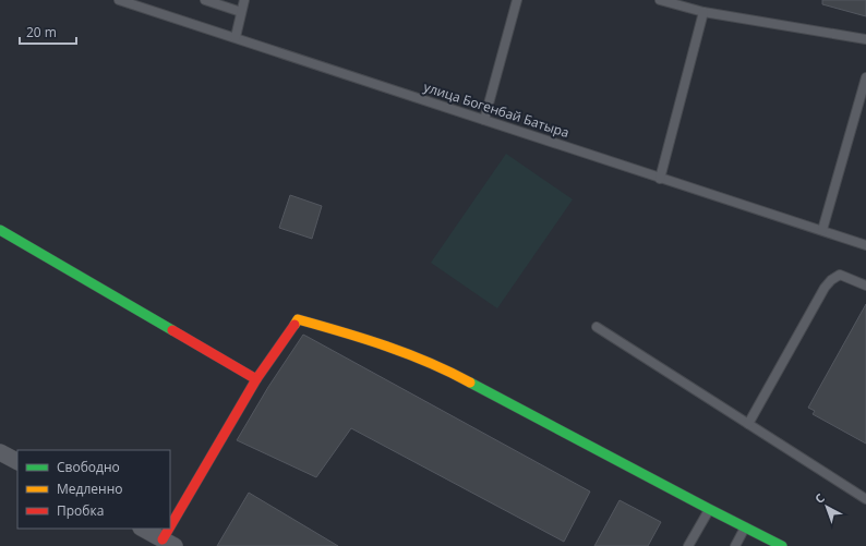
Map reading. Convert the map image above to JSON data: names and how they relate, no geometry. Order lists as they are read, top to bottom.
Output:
{
  "streets": {
    "lane": ["улица Богенбай Батыра"]
  },
  "legend": ["Свободно", "Медленно", "Пробка"],
  "scale_bar": "20 m",
  "north": "top left"
}
